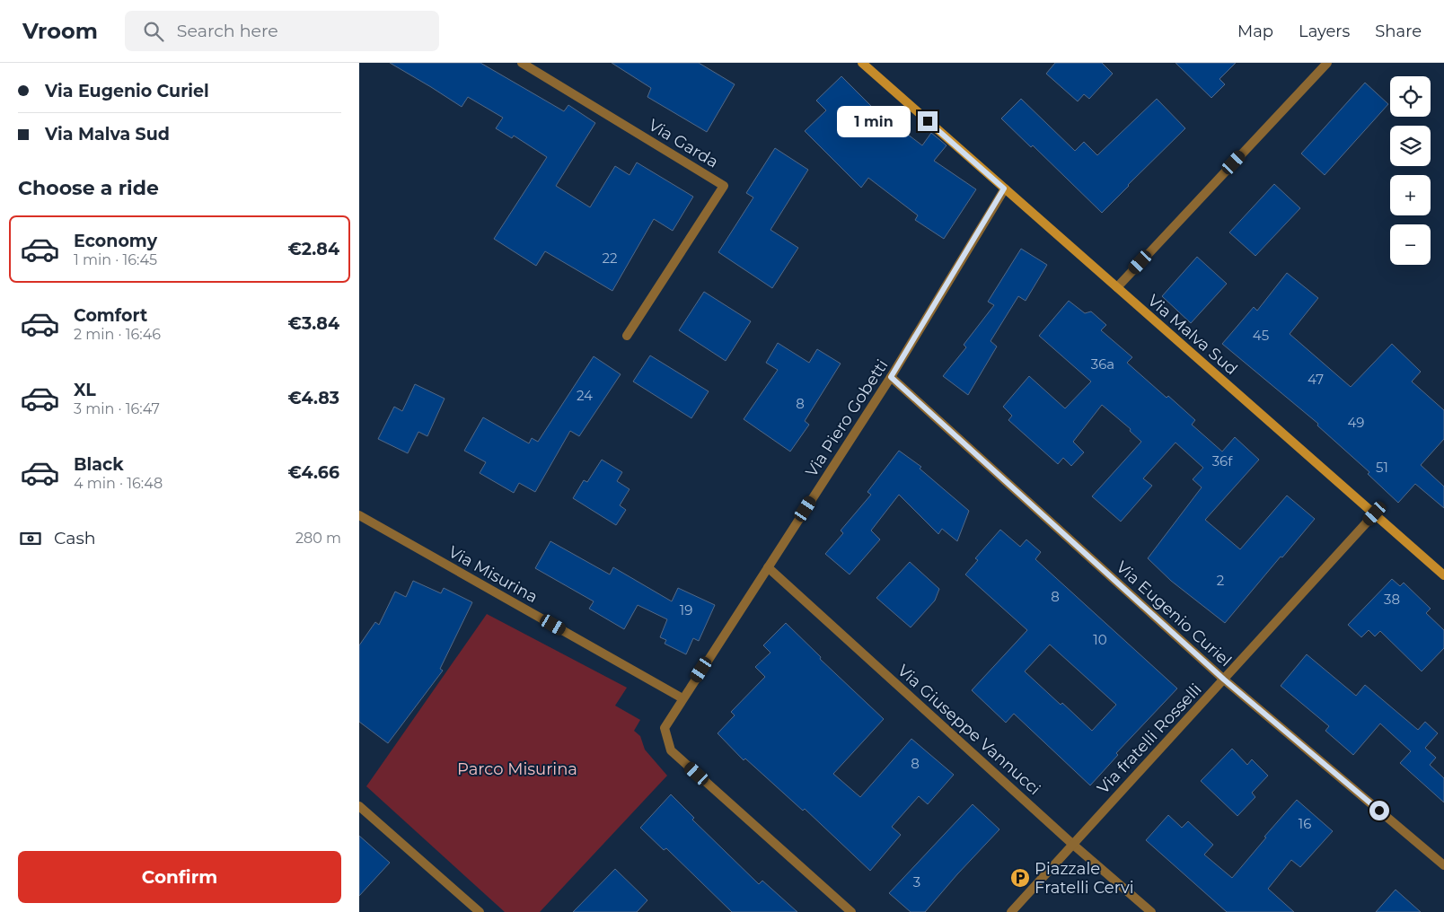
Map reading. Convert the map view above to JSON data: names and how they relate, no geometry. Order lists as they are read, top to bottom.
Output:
{
  "streets": {
    "street": [
      "Via Garda",
      "Via Malva Sud",
      "Via Piero Gobetti",
      "Via Misurina",
      "Via Eugenio Curiel",
      "Via Giuseppe Vannucci",
      "Via fratelli Rosselli"
    ]
  },
  "crossings": [
    ["Via Malva Sud", "Via Piero Gobetti"],
    ["Via Malva Sud", "Via fratelli Rosselli"],
    ["Via Piero Gobetti", "Via Misurina"],
    ["Via Piero Gobetti", "Via Eugenio Curiel"],
    ["Via Piero Gobetti", "Via Giuseppe Vannucci"],
    ["Via Eugenio Curiel", "Via fratelli Rosselli"],
    ["Via Giuseppe Vannucci", "Via fratelli Rosselli"]
  ],
  "parks": ["Parco Misurina"],
  "places": {
    "parking": ["Piazzale Fratelli Cervi"]
  },
  "house_numbers": [
    "22",
    "45",
    "36a",
    "47",
    "24",
    "8",
    "49",
    "36f",
    "51",
    "2",
    "8",
    "38",
    "19",
    "10",
    "8",
    "16",
    "3"
  ],
  "page": {
    "header": "Vroom",
    "search": "Search here",
    "nav": ["Map", "Layers", "Share"],
    "banner": ["Via Eugenio Curiel", "Via Malva Sud"],
    "map_buttons": ["+", "−"],
    "bubble": "1 min",
    "heading": "Choose a ride",
    "list": [
      {
        "name": "Economy",
        "note": "1 min · 16:45",
        "value": "€2.84"
      },
      {
        "name": "Comfort",
        "note": "2 min · 16:46",
        "value": "€3.84"
      },
      {
        "name": "XL",
        "note": "3 min · 16:47",
        "value": "€4.83"
      },
      {
        "name": "Black",
        "note": "4 min · 16:48",
        "value": "€4.66"
      }
    ],
    "pay": ["Cash", "280 m"],
    "buttons": "Confirm"
  }
}
